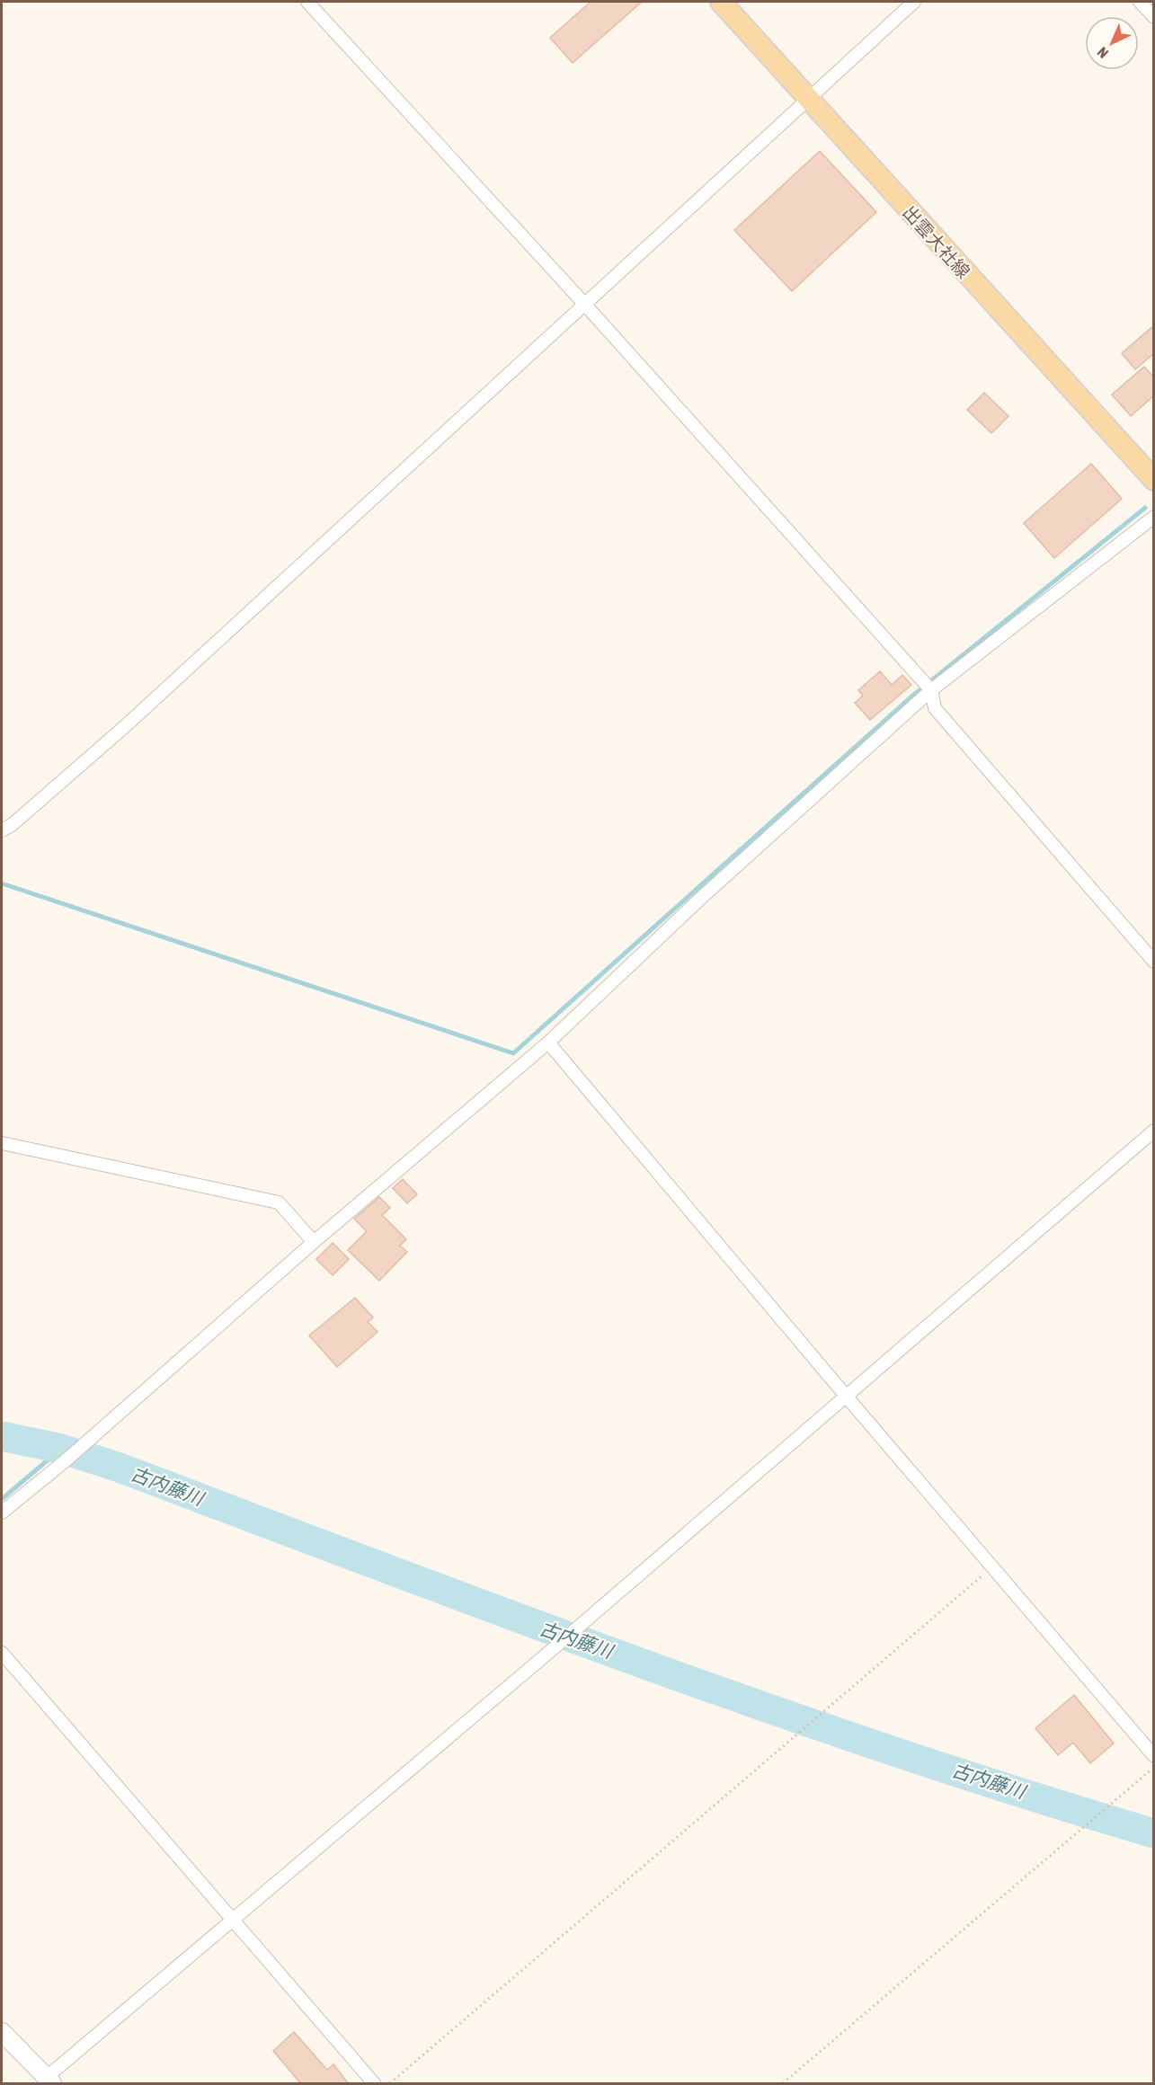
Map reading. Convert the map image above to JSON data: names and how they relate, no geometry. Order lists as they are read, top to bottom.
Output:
{
  "streets": {
    "main road": ["出雲大社線"]
  },
  "water": ["古内藤川"],
  "north": "bottom left"
}
